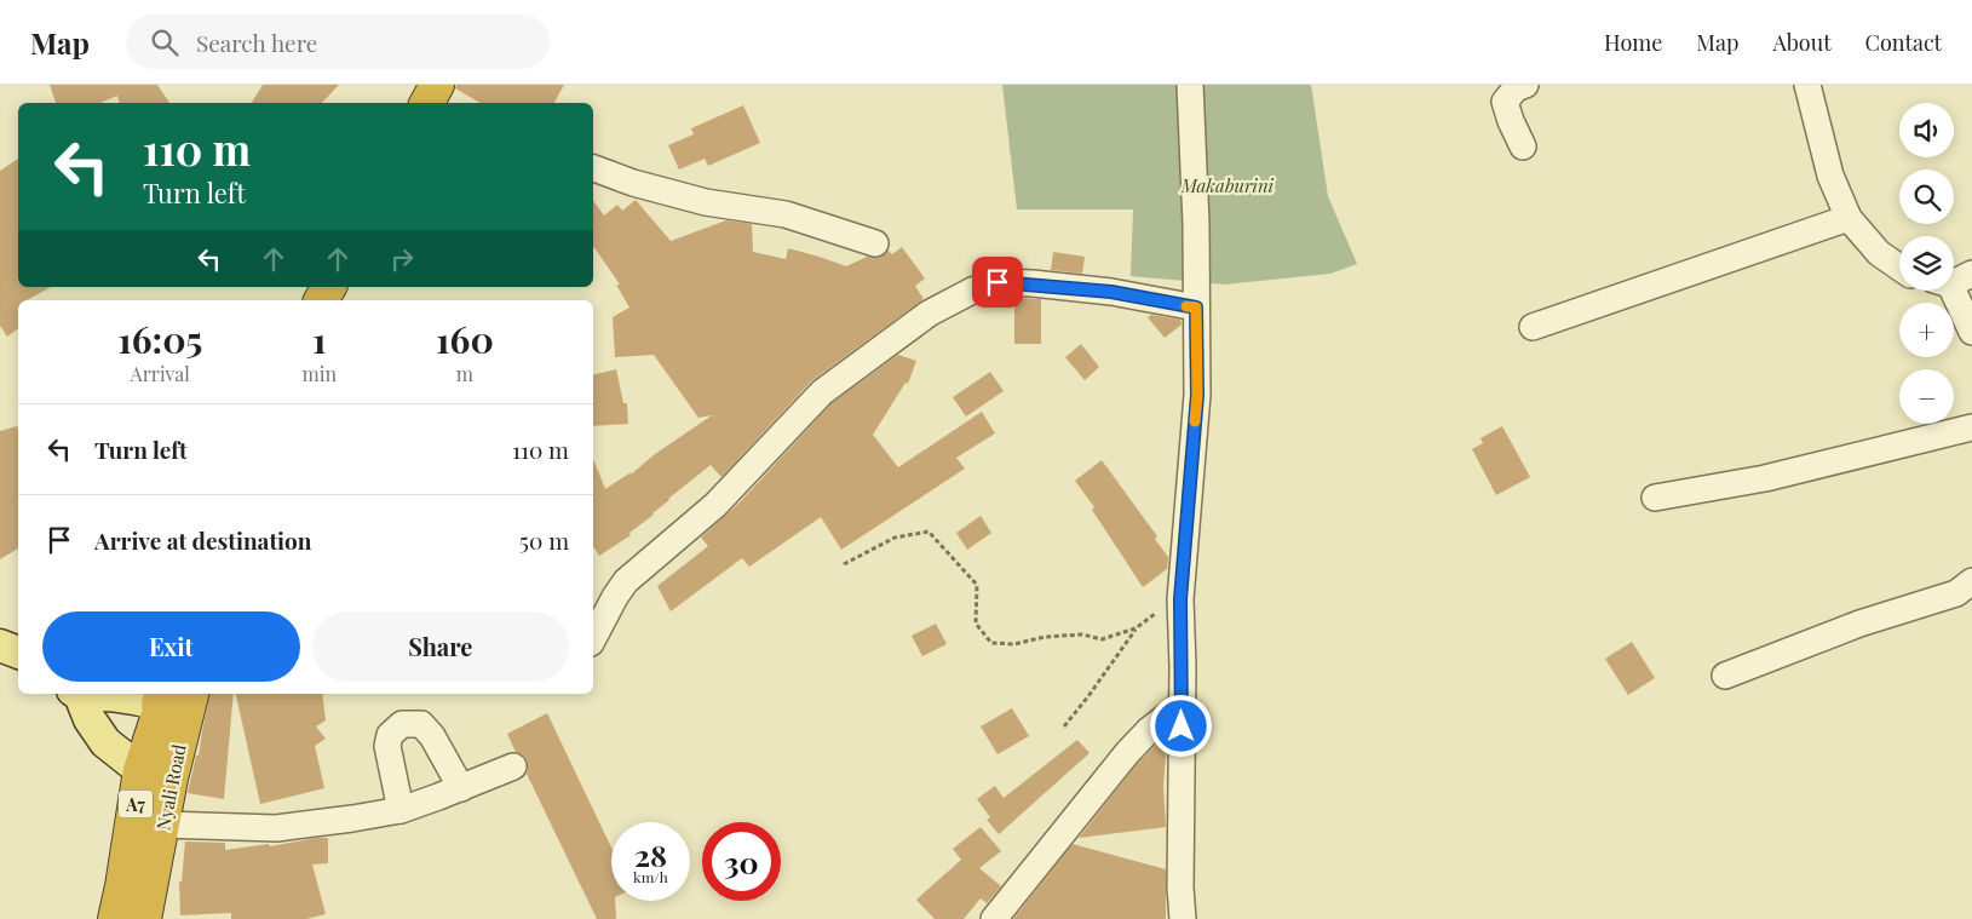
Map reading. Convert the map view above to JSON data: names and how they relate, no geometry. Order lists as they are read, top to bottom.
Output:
{
  "streets": {
    "highway": ["Nyali Road", "A7"]
  },
  "parks": ["Makaburini"],
  "page": {
    "header": "Map",
    "search": "Search here",
    "nav": [
      "Home",
      "Map",
      "About",
      "Contact"
    ],
    "map_buttons": ["+", "−"],
    "turn": ["110 m", "Turn left"],
    "eta": [
      "16:05",
      "Arrival",
      "1",
      "min",
      "160",
      "m"
    ],
    "list": [
      {
        "name": "Turn left",
        "value": "110 m"
      },
      {
        "name": "Arrive at destination",
        "value": "50 m"
      }
    ],
    "buttons": ["Exit", "Share"],
    "speed": "28 km/h",
    "limit": "30"
  }
}
